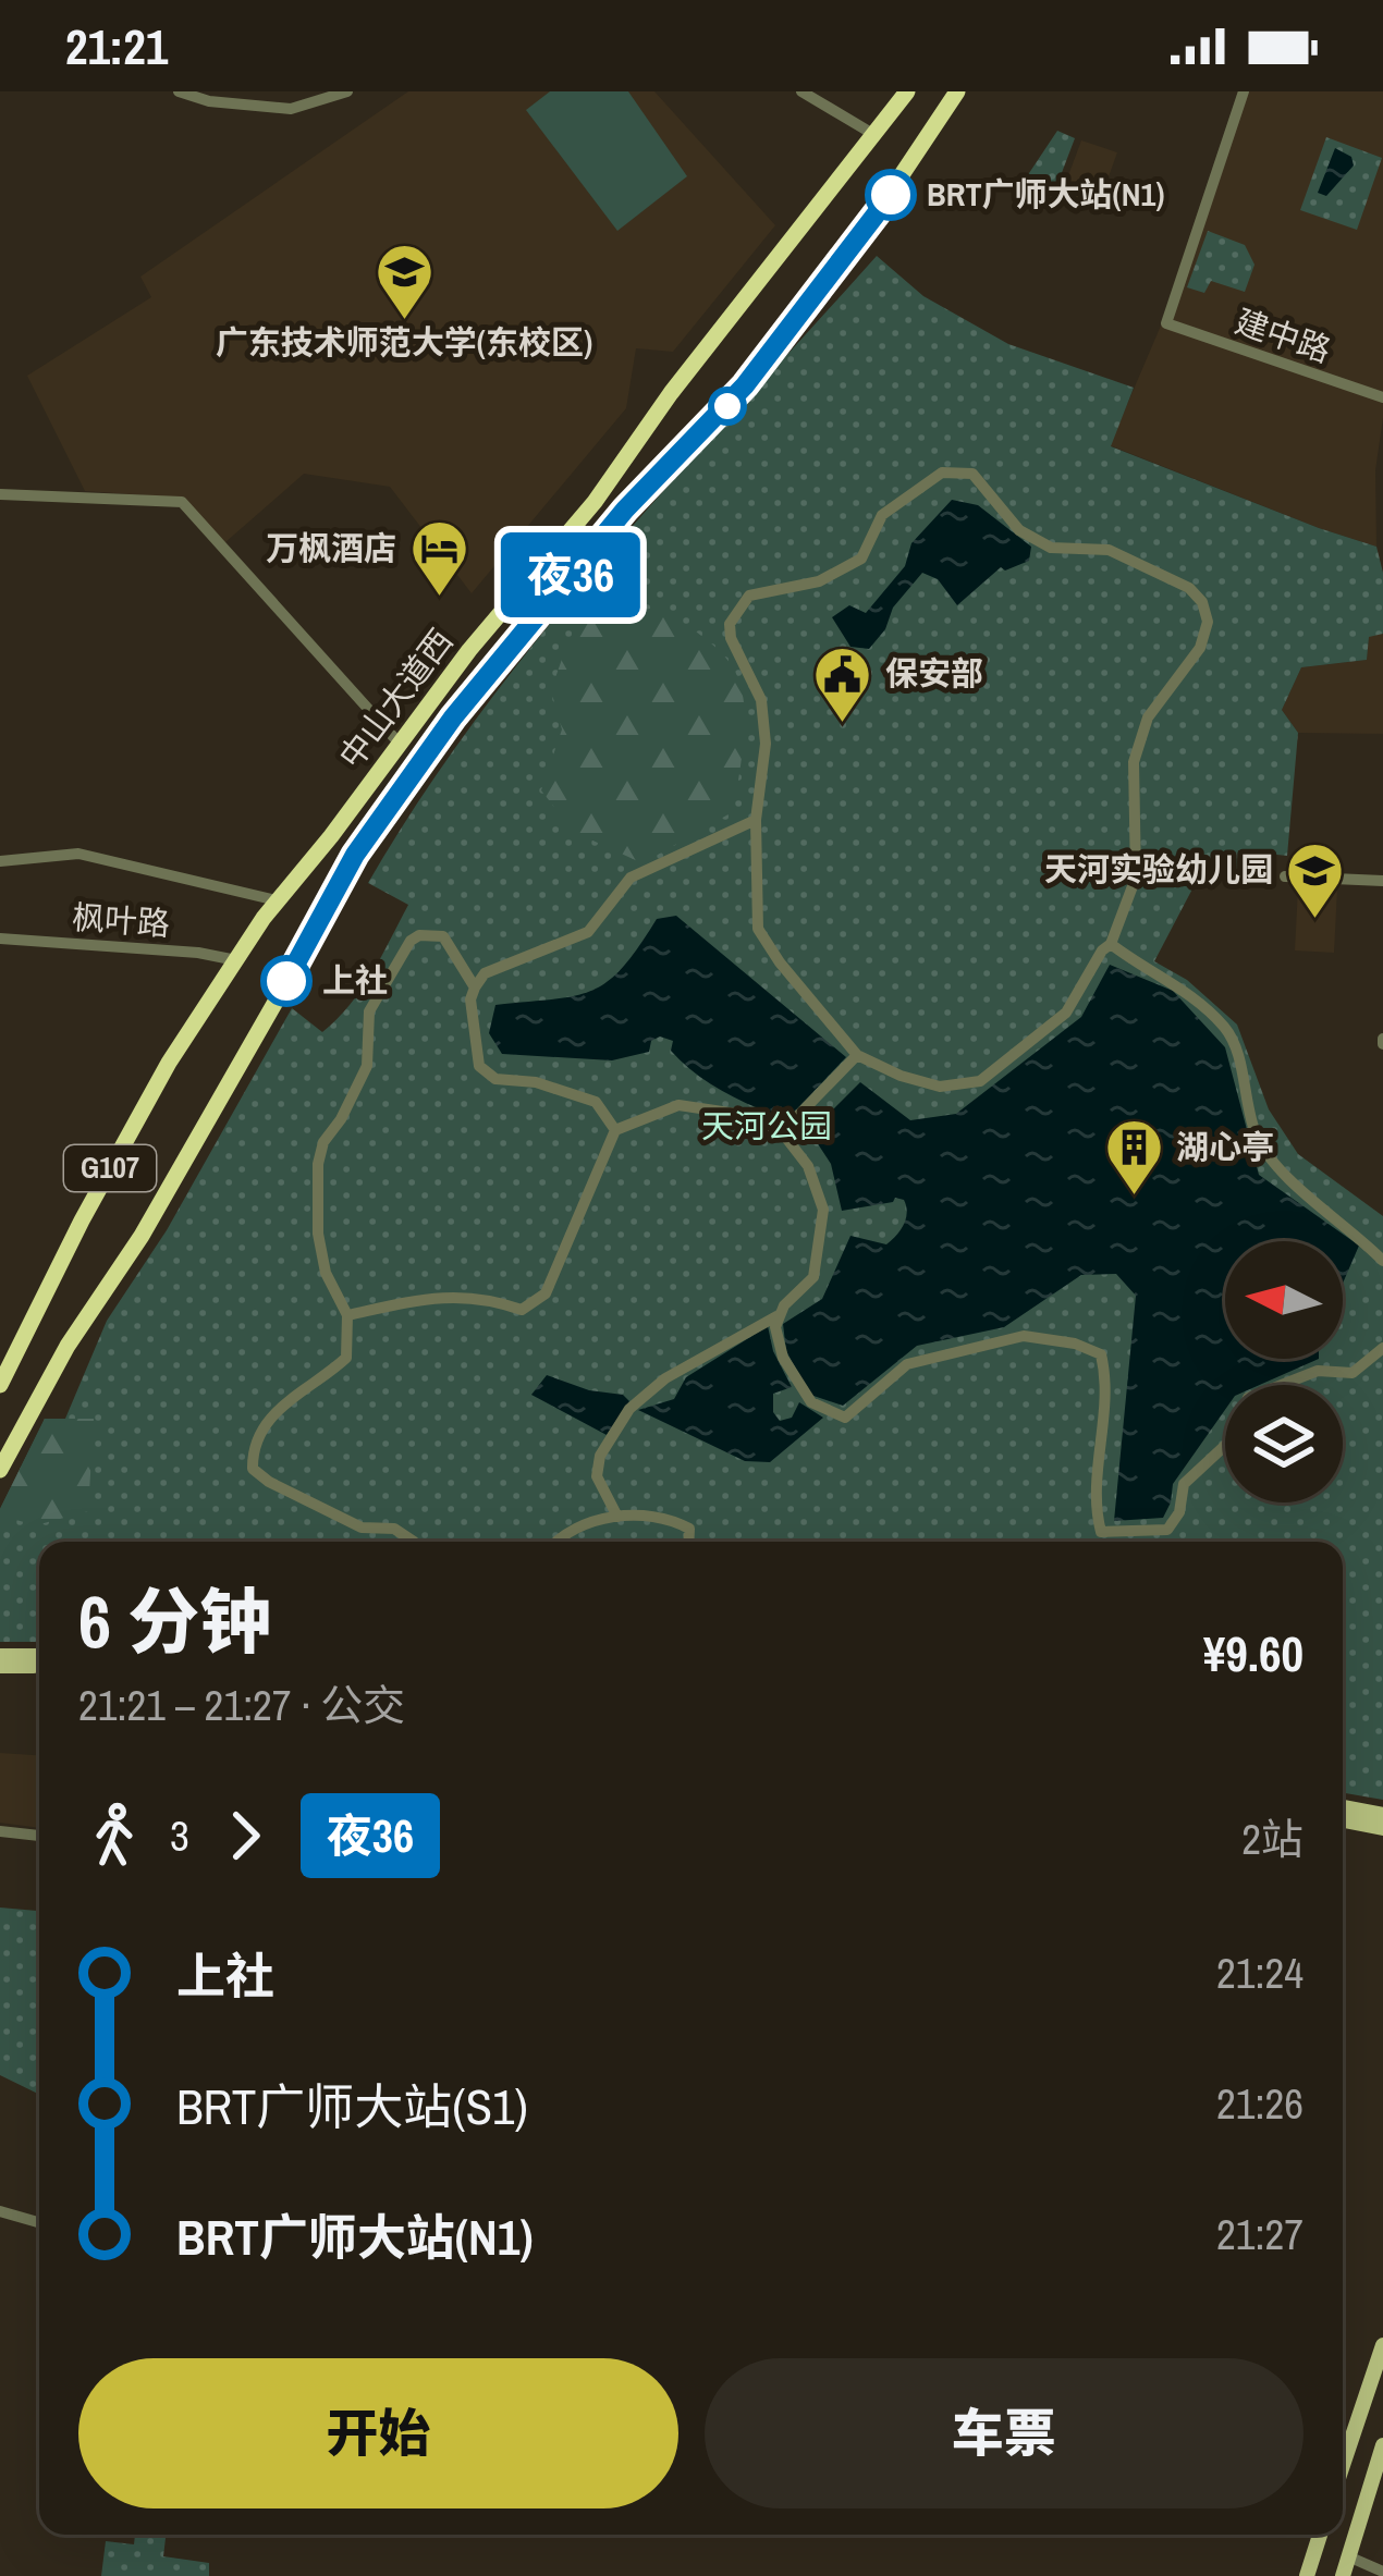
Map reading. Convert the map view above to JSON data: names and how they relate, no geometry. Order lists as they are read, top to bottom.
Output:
{
  "streets": {
    "highway": ["中山大道西", "G107"],
    "street": ["建中路", "枫叶路"]
  },
  "crossings": [
    ["中山大道西", "枫叶路"]
  ],
  "parks": ["天河公园"],
  "places": {
    "other": ["BRT广师大站(N1)", "上社"],
    "school or university": ["广东技术师范大学(东校区)", "天河实验幼儿园"],
    "hotel": ["万枫酒店"],
    "public building": ["保安部"],
    "building": ["湖心亭"]
  },
  "lines": ["bus line 夜36"],
  "north": "left",
  "page": {
    "status": "21:21",
    "on_map": "夜36",
    "heading": ["6 分钟", "21:21 – 21:27 · 公交", "¥9.60"],
    "legs": ["3", "夜36", "2站"],
    "list": [
      {
        "name": "上社",
        "value": "21:24"
      },
      {
        "name": "BRT广师大站(S1)",
        "value": "21:26"
      },
      {
        "name": "BRT广师大站(N1)",
        "value": "21:27"
      }
    ],
    "buttons": ["开始", "车票"]
  }
}
